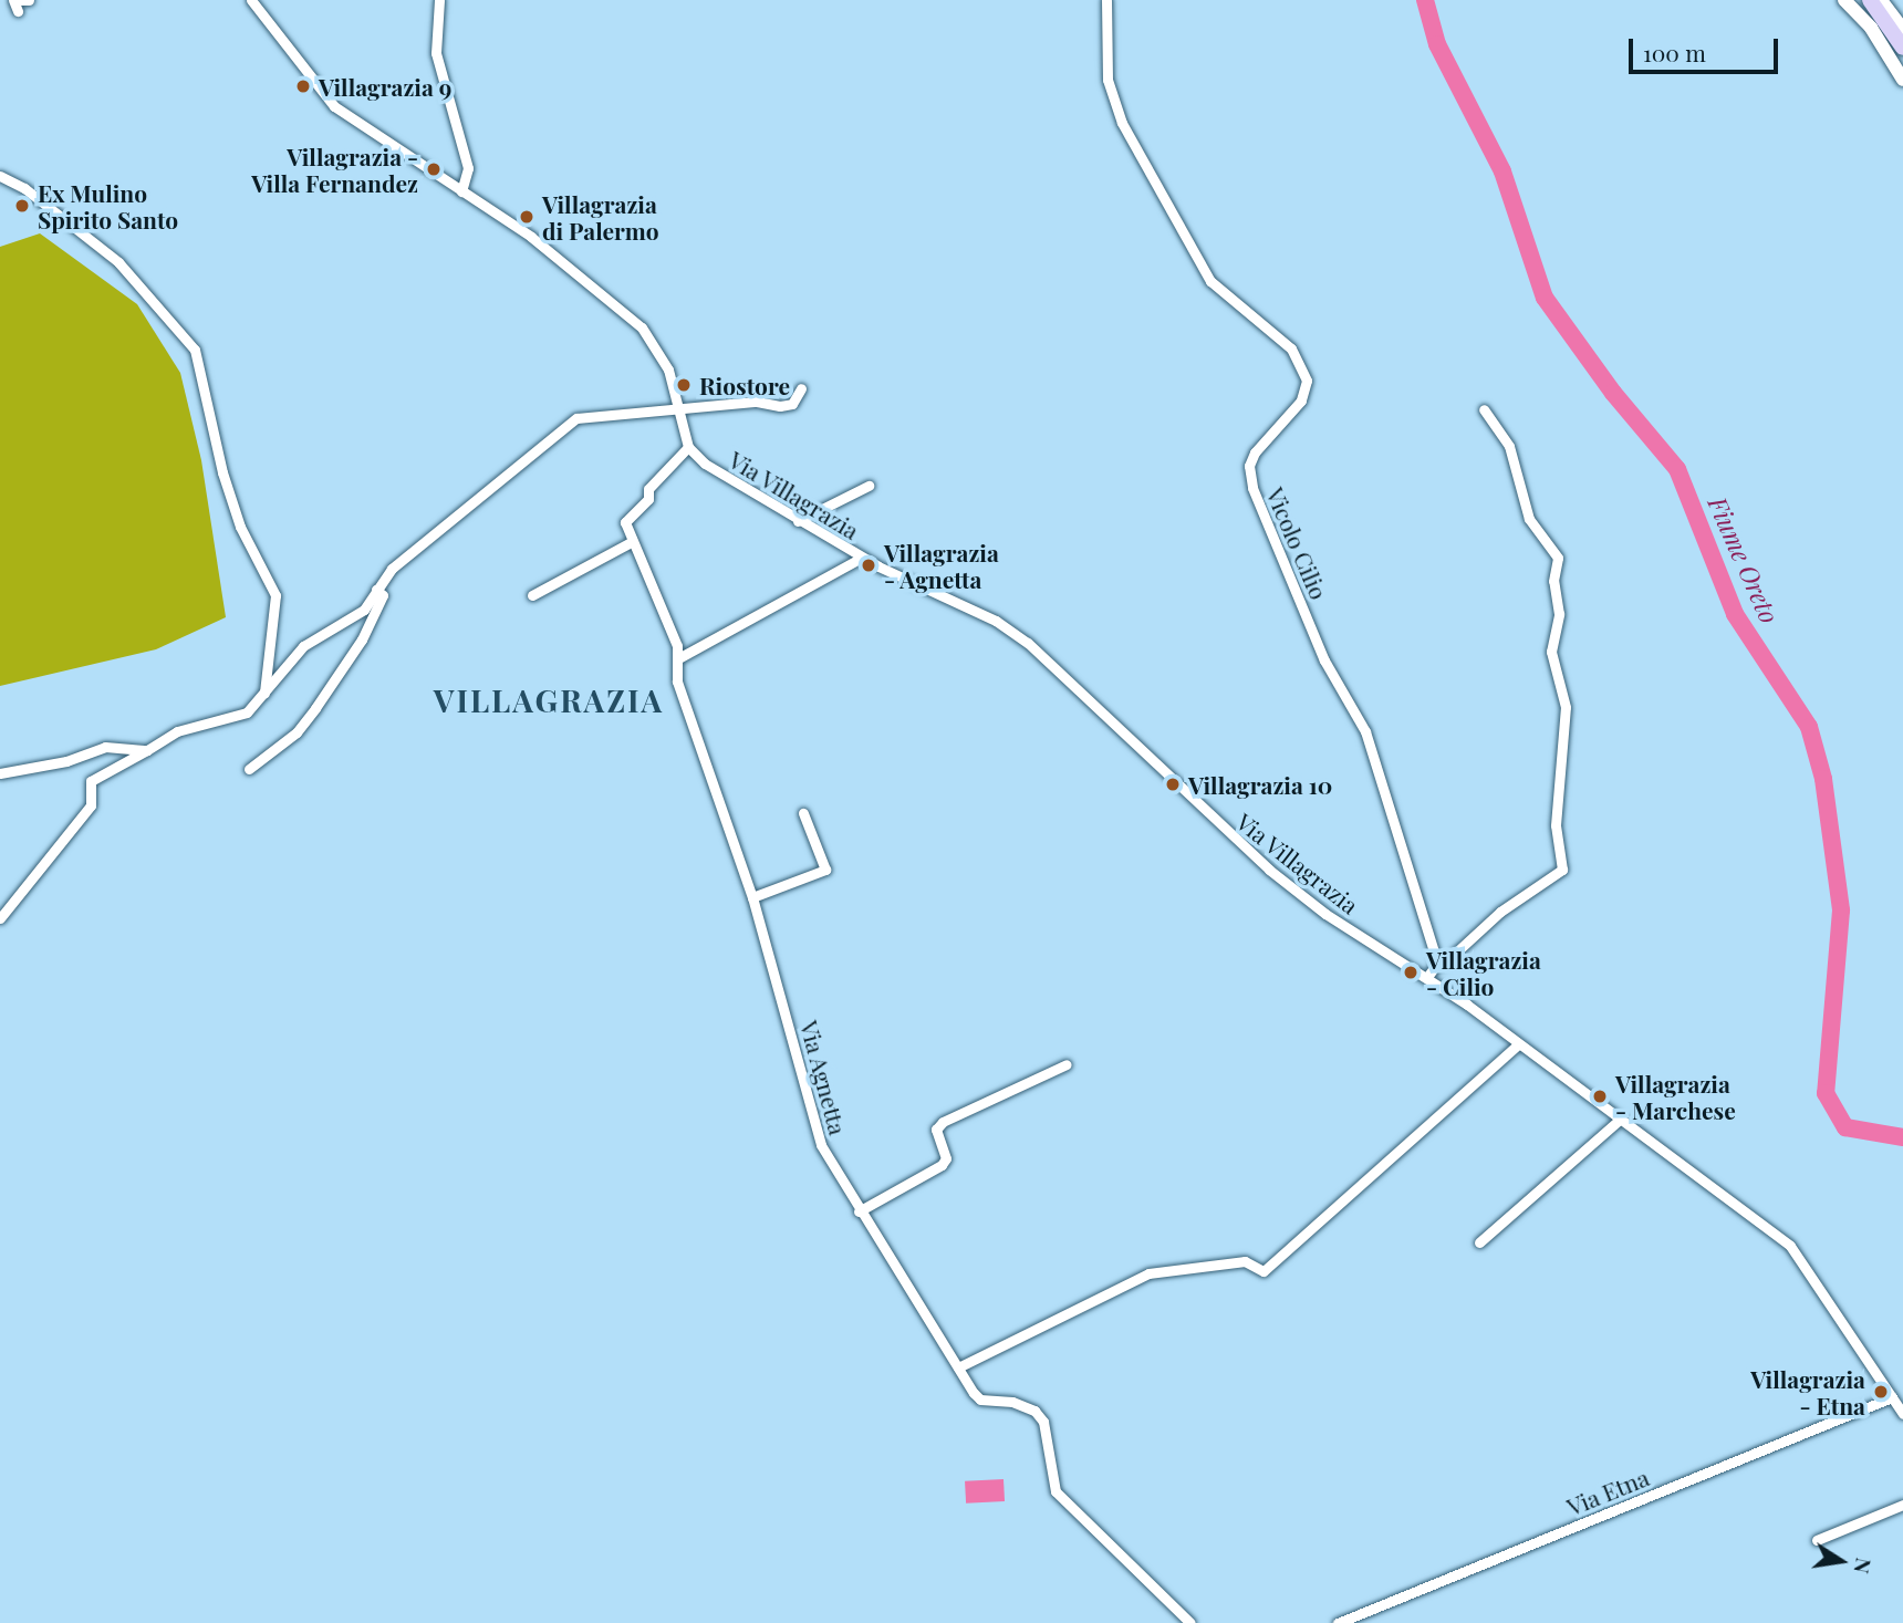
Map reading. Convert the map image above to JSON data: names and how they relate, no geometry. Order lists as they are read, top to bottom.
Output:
{
  "streets": {
    "street": [
      "Via Villagrazia",
      "Vicolo Cilio",
      "Via Agnetta",
      "Via Etna"
    ]
  },
  "crossings": [
    ["Via Villagrazia", "Via Etna"]
  ],
  "districts": ["VILLAGRAZIA"],
  "water": ["Fiume Oreto"],
  "places": [
    "Villagrazia 9",
    "Villagrazia - Villa Fernandez",
    "Ex Mulino Spirito Santo",
    "Villagrazia di Palermo",
    "Riostore",
    "Villagrazia - Agnetta",
    "Villagrazia 10",
    "Villagrazia - Cilio",
    "Villagrazia - Marchese",
    "Villagrazia - Etna"
  ],
  "scale_bar": "100 m",
  "north": "right"
}
